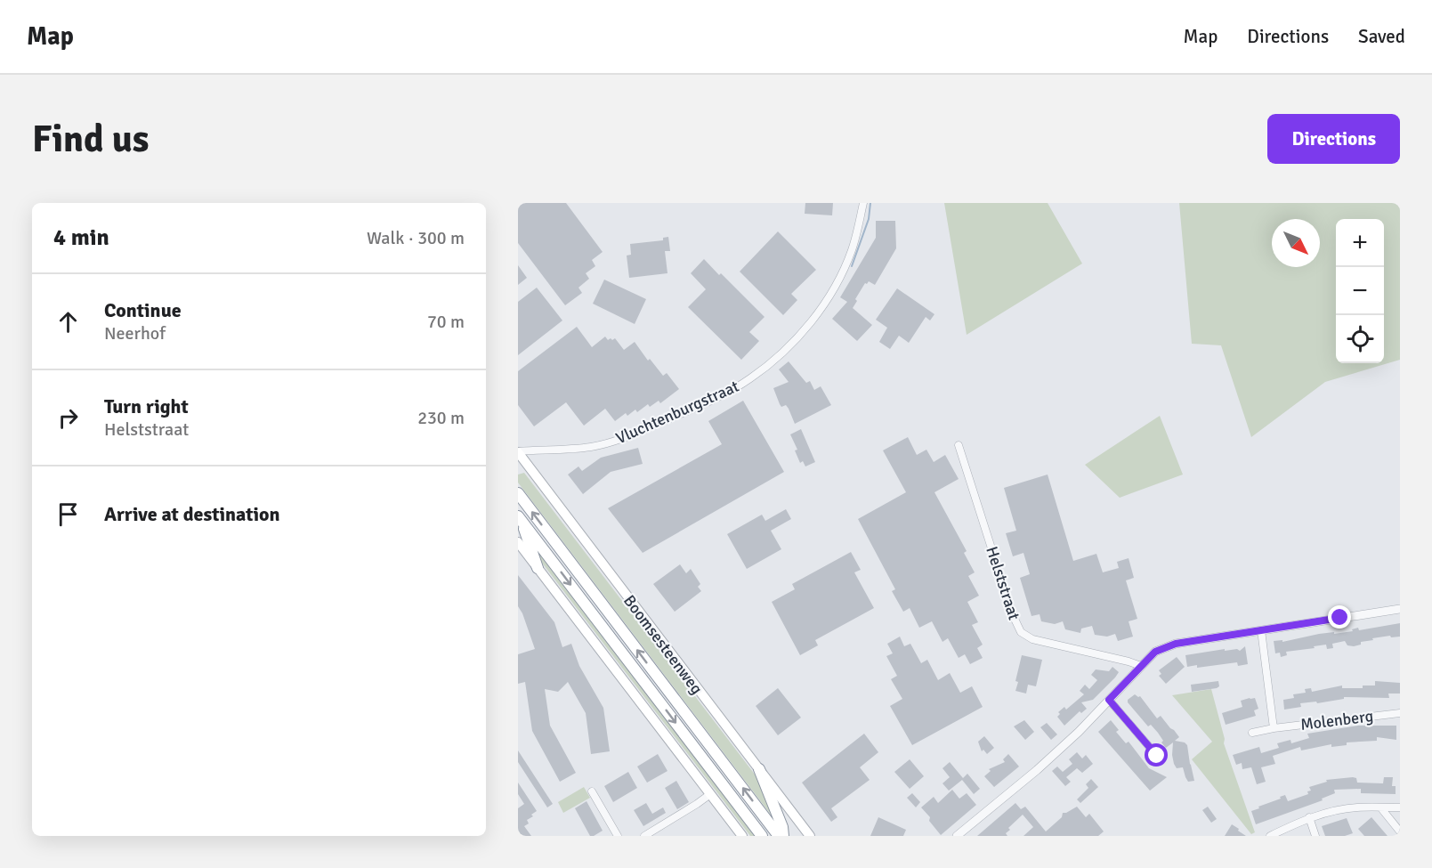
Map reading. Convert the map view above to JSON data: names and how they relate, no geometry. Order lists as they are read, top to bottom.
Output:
{
  "streets": {
    "main road": ["Boomsesteenweg"],
    "street": ["Vluchtenburgstraat", "Helststraat", "Molenberg"]
  },
  "crossings": [
    ["Vluchtenburgstraat", "Boomsesteenweg"]
  ],
  "north": "bottom right",
  "page": {
    "header": "Map",
    "nav": ["Map", "Directions", "Saved"],
    "buttons": "Directions",
    "title": "Find us",
    "heading": ["4 min", "Walk · 300 m"],
    "map_buttons": ["+", "−"],
    "list": [
      ["Continue", "Neerhof", "70 m"],
      ["Turn right", "Helststraat", "230 m"],
      "Arrive at destination"
    ]
  }
}
